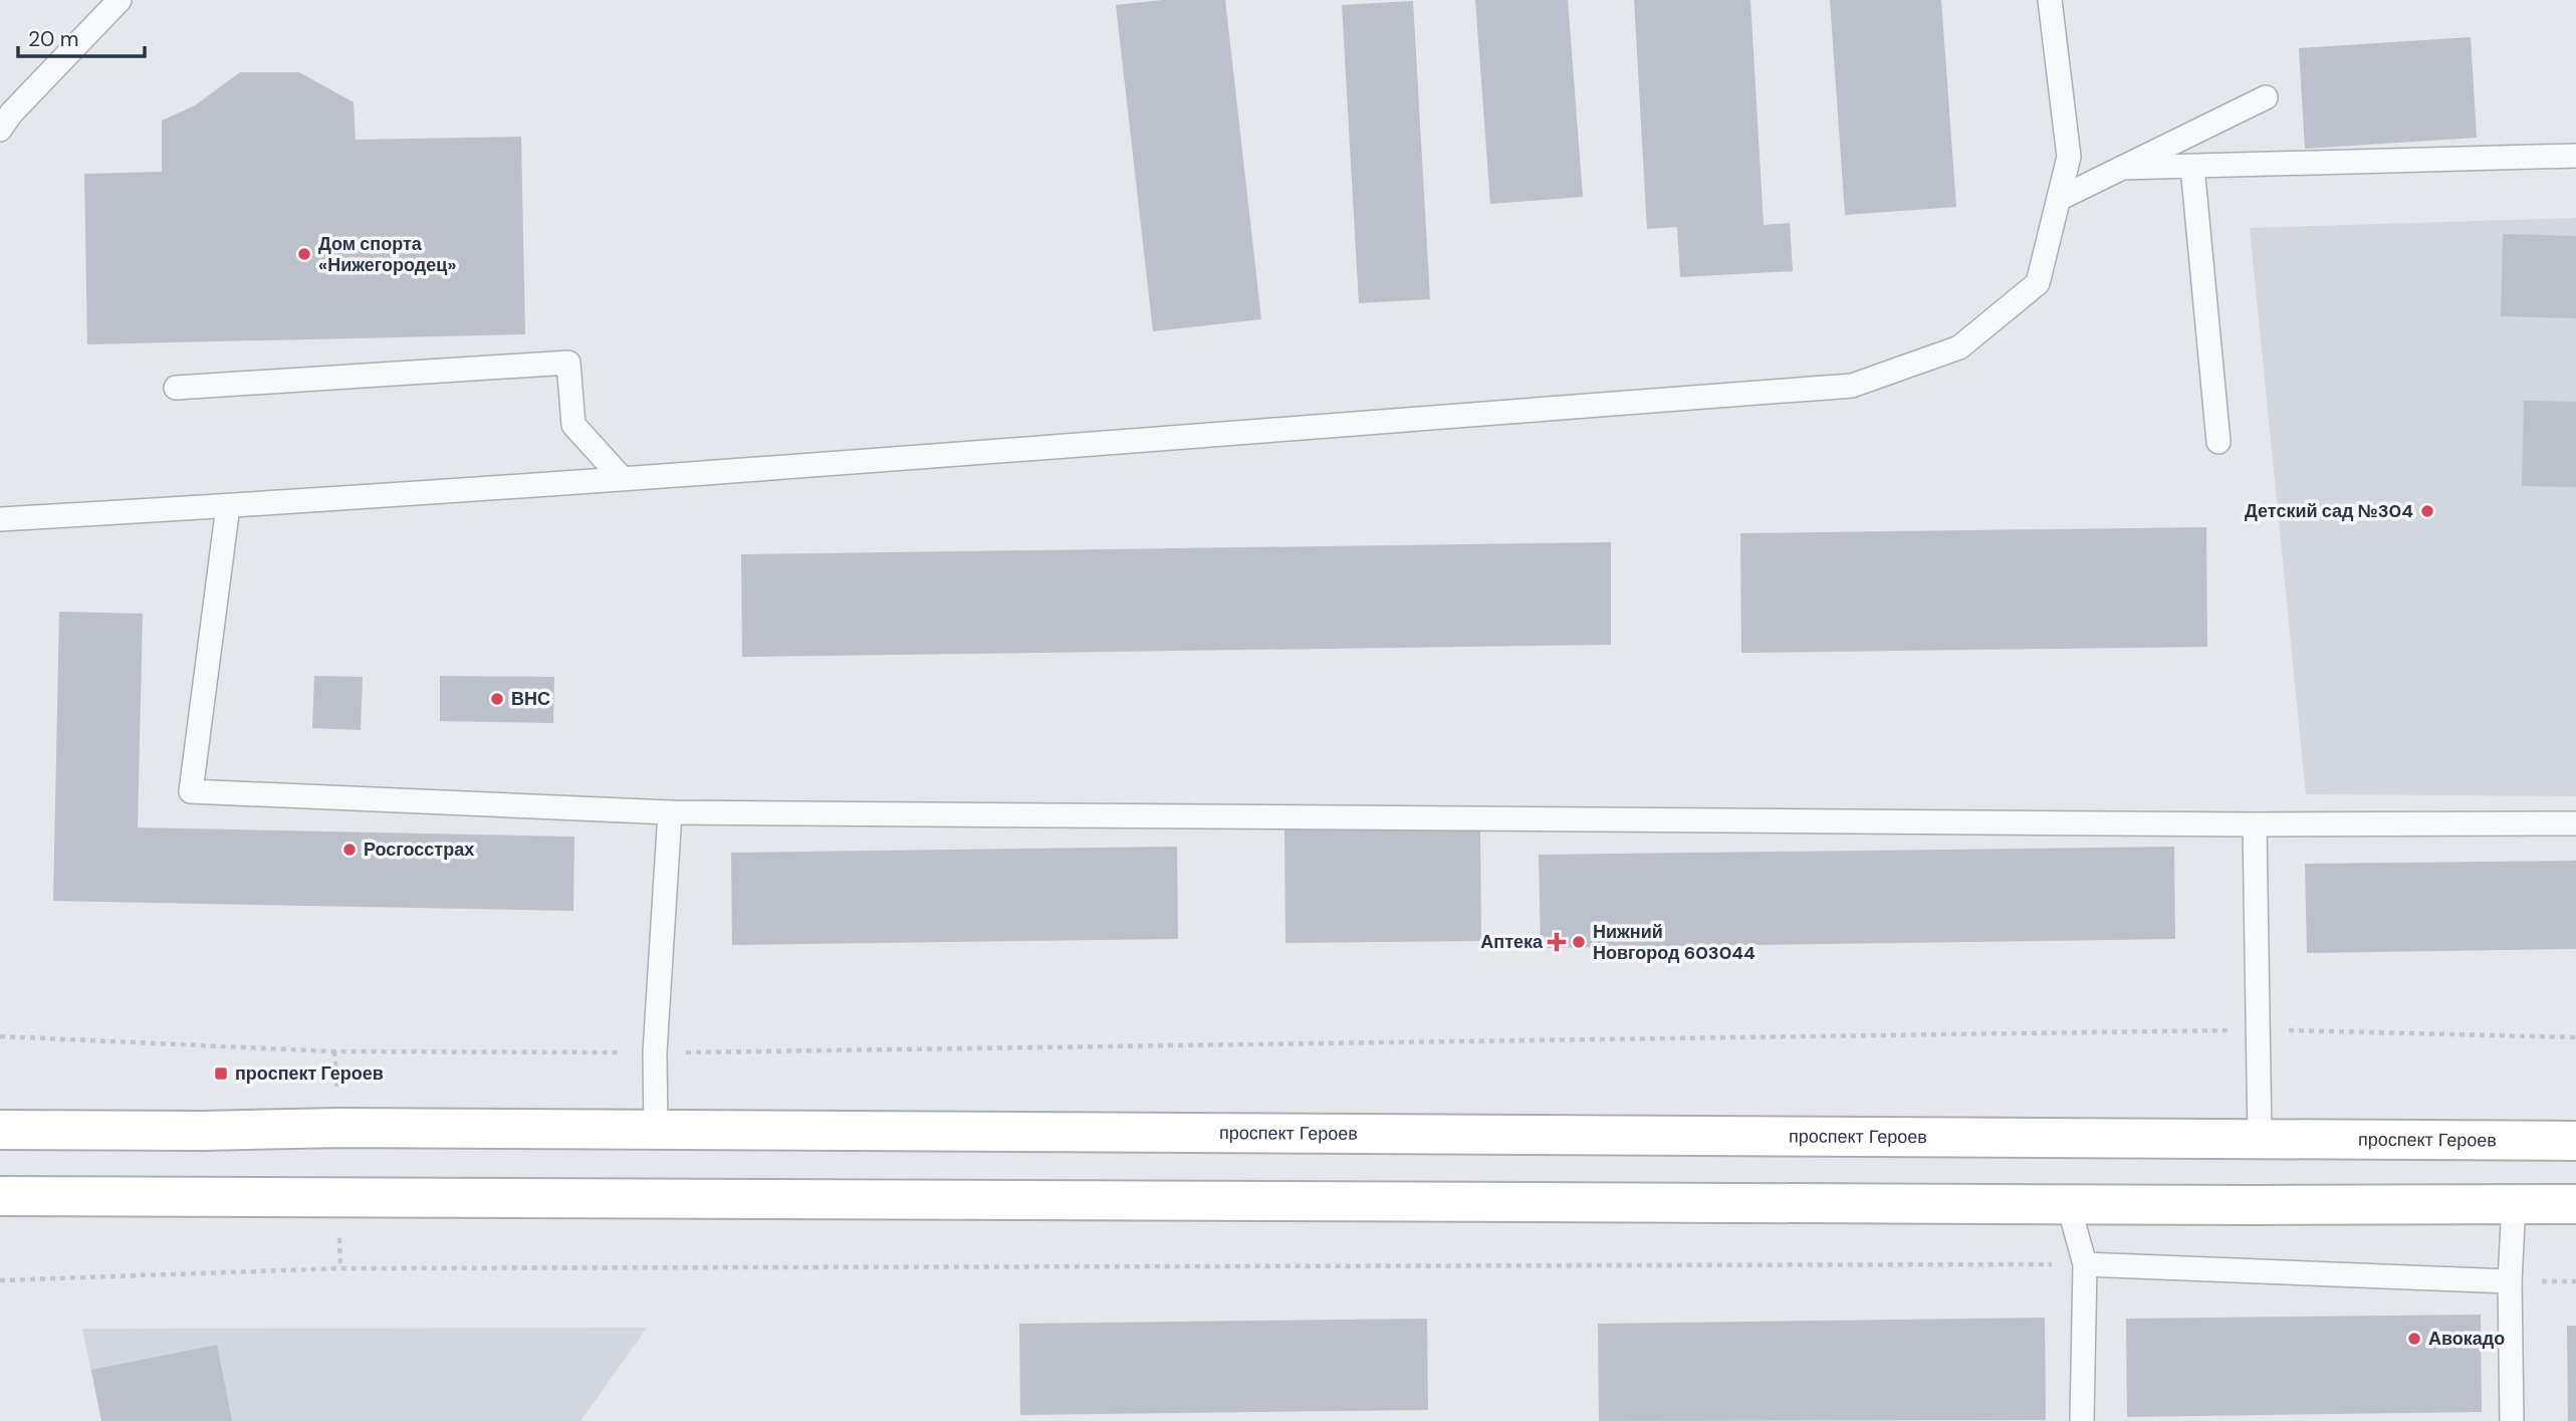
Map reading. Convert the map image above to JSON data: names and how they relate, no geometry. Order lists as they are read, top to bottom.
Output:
{
  "streets": {
    "main road": ["проспект Героев"]
  },
  "places": {
    "other": [
      "Дом спорта «Нижегородец»",
      "Детский сад №304",
      "ВНС",
      "Росгосстрах",
      "Нижний Новгород 603044",
      "Авокадо"
    ],
    "health": ["Аптека"],
    "transit": ["проспект Героев"]
  },
  "scale_bar": "20 m"
}
